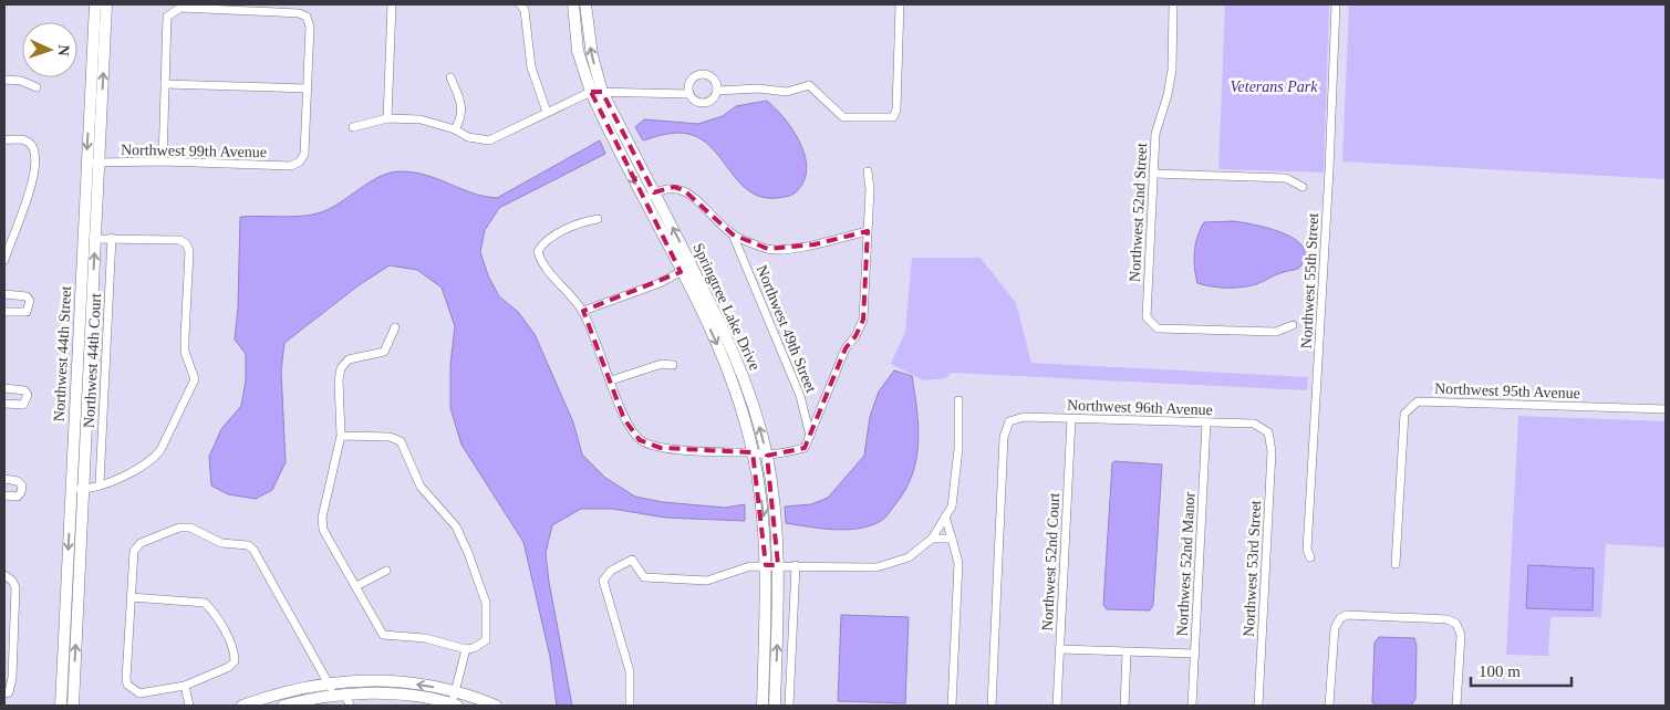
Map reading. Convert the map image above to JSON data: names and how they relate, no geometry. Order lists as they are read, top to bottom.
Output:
{
  "streets": {
    "street": [
      "Northwest 99th Avenue",
      "Northwest 52nd Street",
      "Northwest 55th Street",
      "Springtree Lake Drive",
      "Northwest 49th Street",
      "Northwest 44th Street",
      "Northwest 44th Court",
      "Northwest 95th Avenue",
      "Northwest 96th Avenue",
      "Northwest 52nd Court",
      "Northwest 52nd Manor",
      "Northwest 53rd Street"
    ]
  },
  "crossings": [
    ["Northwest 99th Avenue", "Northwest 44th Street"],
    ["Northwest 96th Avenue", "Northwest 52nd Court"],
    ["Northwest 96th Avenue", "Northwest 52nd Manor"],
    ["Northwest 96th Avenue", "Northwest 53rd Street"]
  ],
  "parks": ["Veterans Park"],
  "scale_bar": "100 m",
  "north": "right"
}
